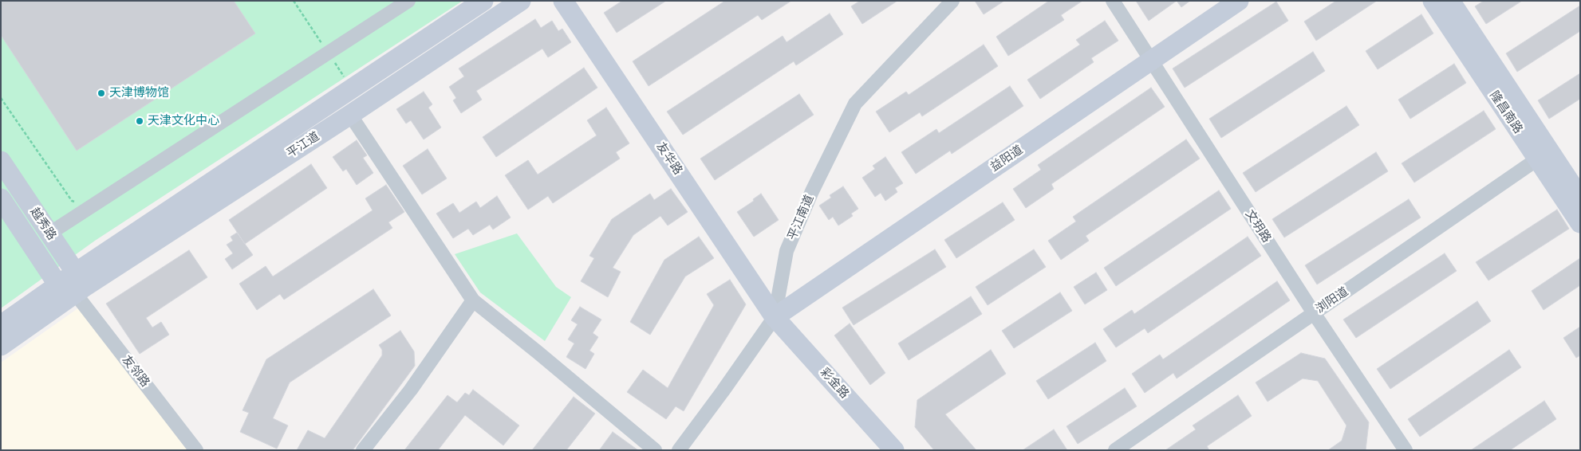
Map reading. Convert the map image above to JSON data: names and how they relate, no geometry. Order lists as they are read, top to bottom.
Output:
{
  "streets": {
    "main road": [
      "隆昌南路",
      "平江道",
      "友华路",
      "益阳道",
      "越秀路",
      "彩金路"
    ],
    "street": [
      "平江南道",
      "文玥路",
      "浏阳道",
      "友邻路"
    ]
  },
  "crossings": [
    ["隆昌南路", "浏阳道"],
    ["平江道", "越秀路"],
    ["平江道", "友邻路"],
    ["友华路", "益阳道"],
    ["友华路", "平江南道"],
    ["友华路", "彩金路"],
    ["益阳道", "平江南道"],
    ["益阳道", "文玥路"],
    ["益阳道", "彩金路"],
    ["平江南道", "彩金路"],
    ["越秀路", "友邻路"],
    ["文玥路", "浏阳道"]
  ],
  "places": ["天津博物馆", "天津文化中心"]
}
